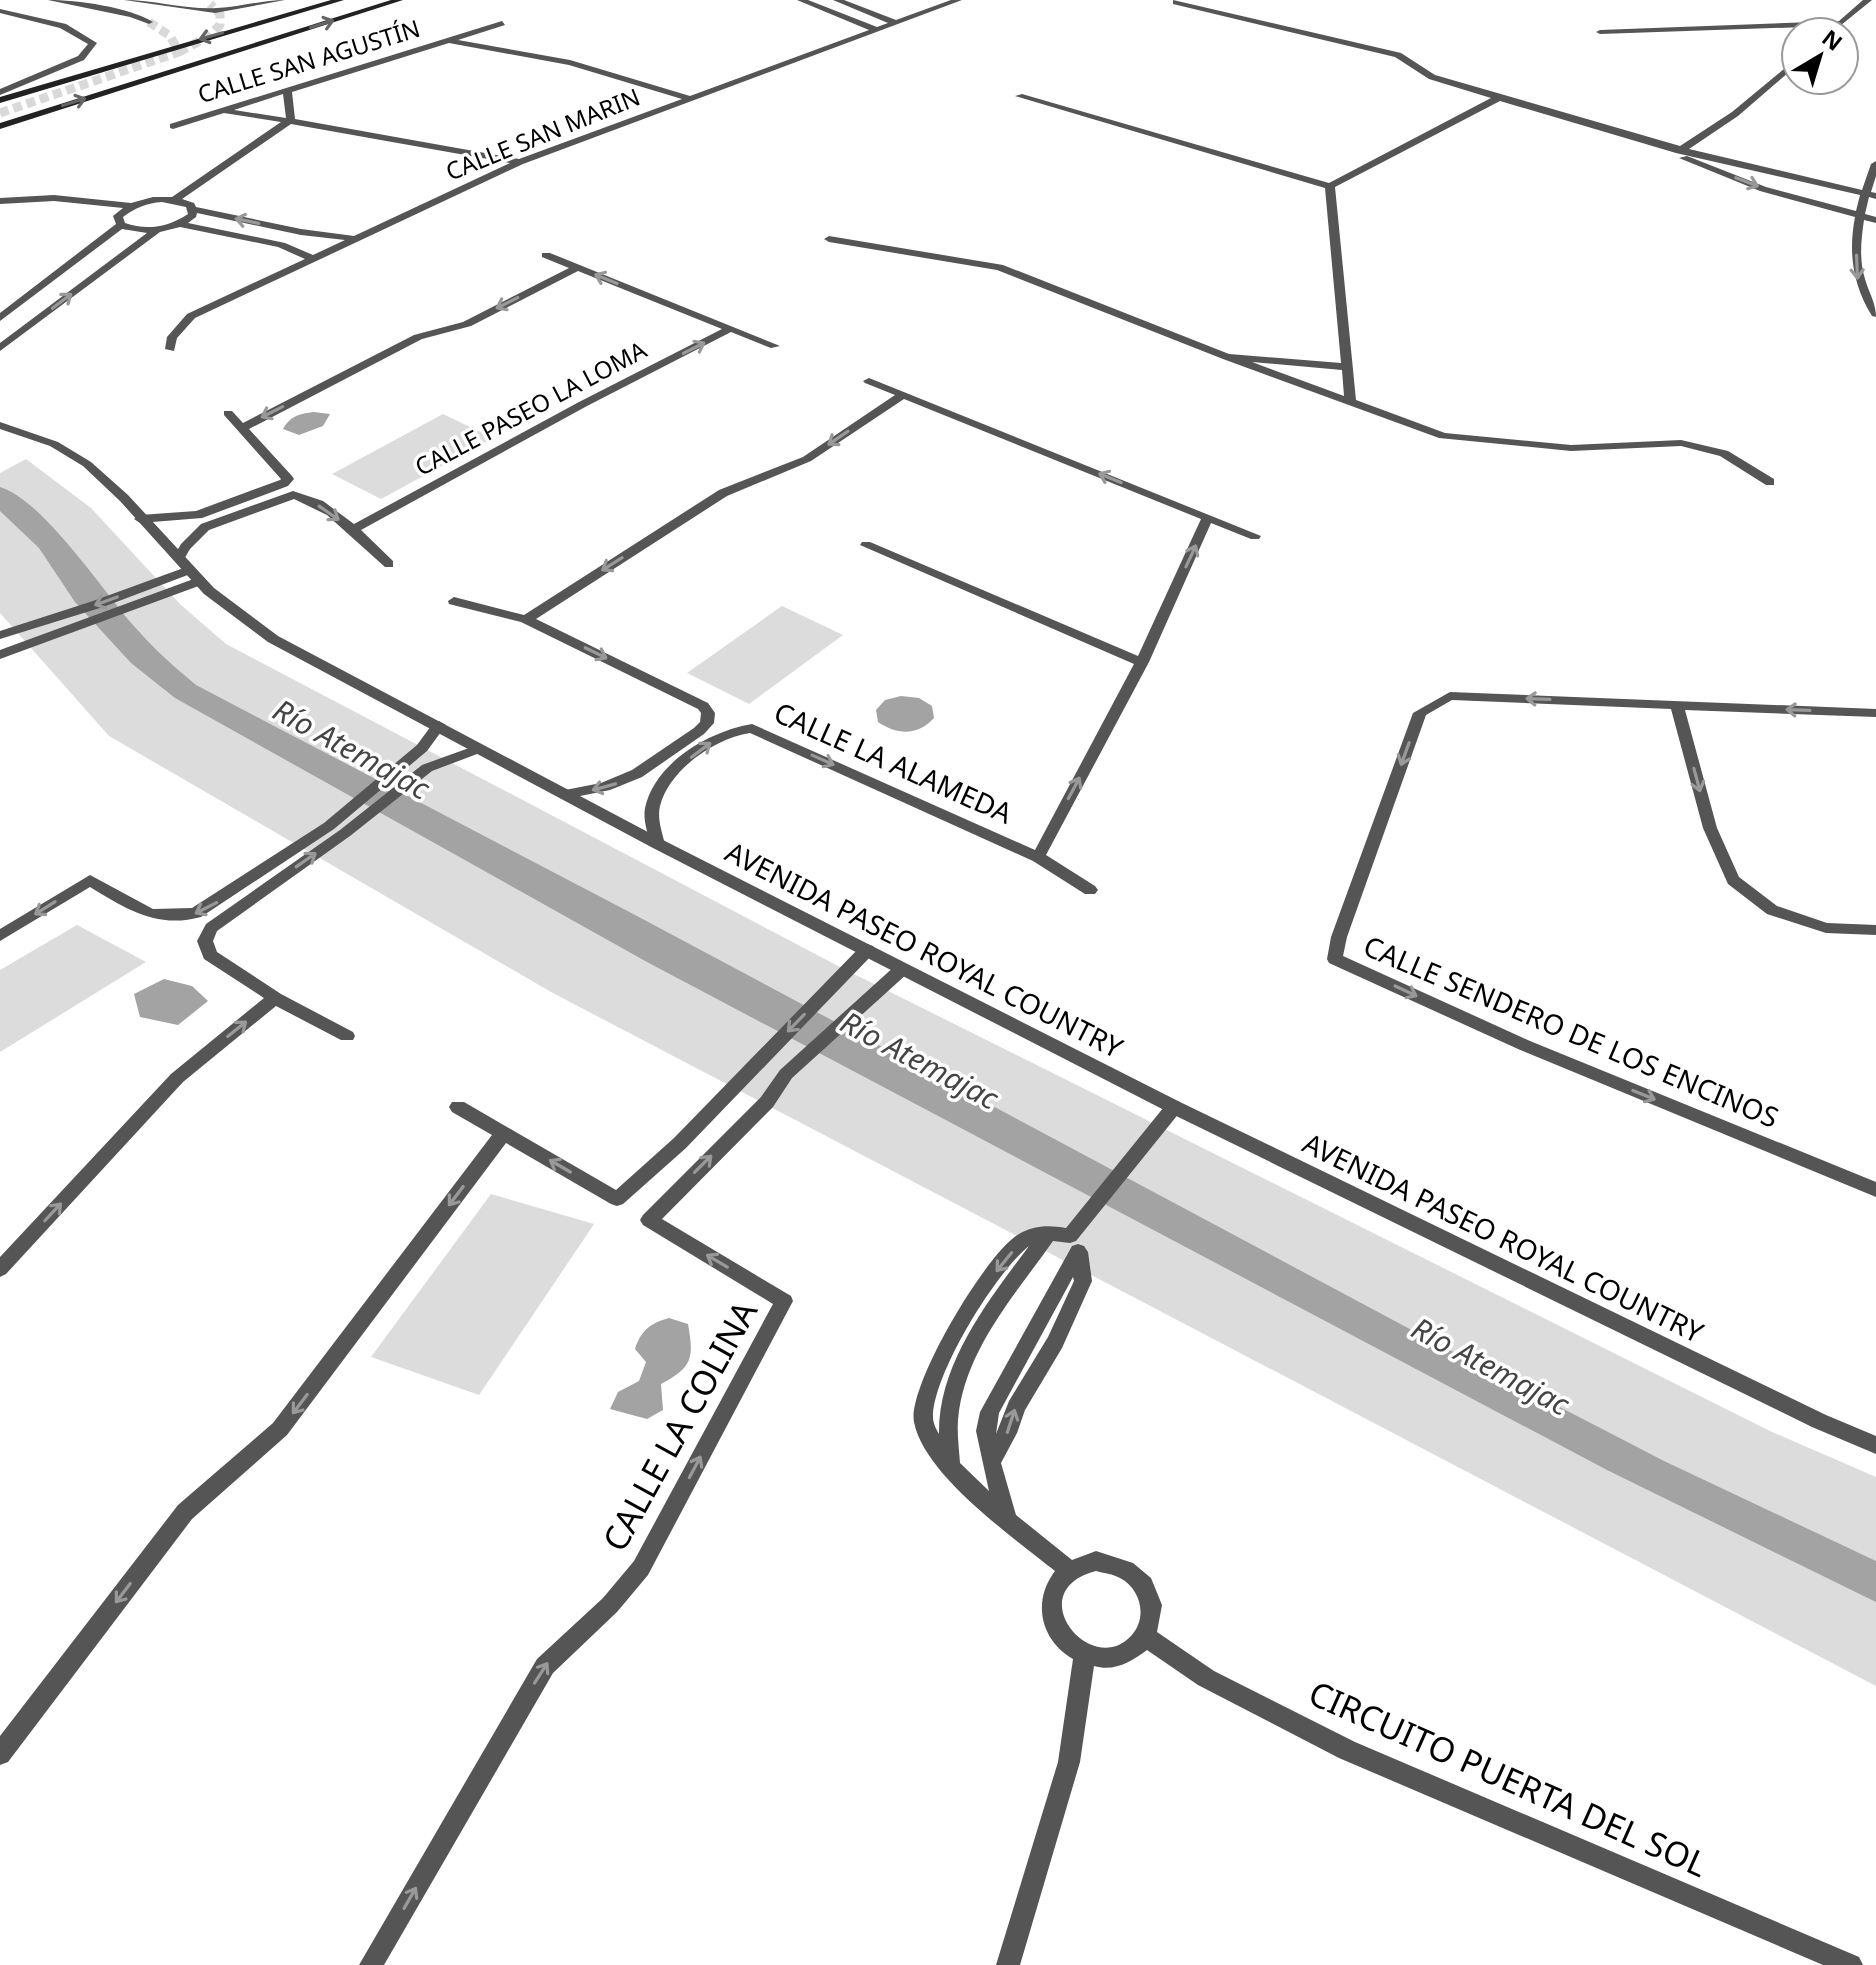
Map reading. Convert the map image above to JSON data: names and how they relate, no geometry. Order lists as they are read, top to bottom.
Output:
{
  "streets": {
    "street": [
      "CALLE SAN AGUSTÍN",
      "CALLE SAN MARIN",
      "CALLE PASEO LA LOMA",
      "CALLE LA ALAMEDA",
      "AVENIDA PASEO ROYAL COUNTRY",
      "CALLE SENDERO DE LOS ENCINOS",
      "CALLE LA COLINA",
      "CIRCUITO PUERTA DEL SOL"
    ]
  },
  "crossings": [
    ["CALLE LA ALAMEDA", "AVENIDA PASEO ROYAL COUNTRY"],
    ["AVENIDA PASEO ROYAL COUNTRY", "CALLE LA COLINA"]
  ],
  "one_way": ["CALLE LA COLINA"],
  "water": ["Río Atemajac"],
  "north": "top right"
}
